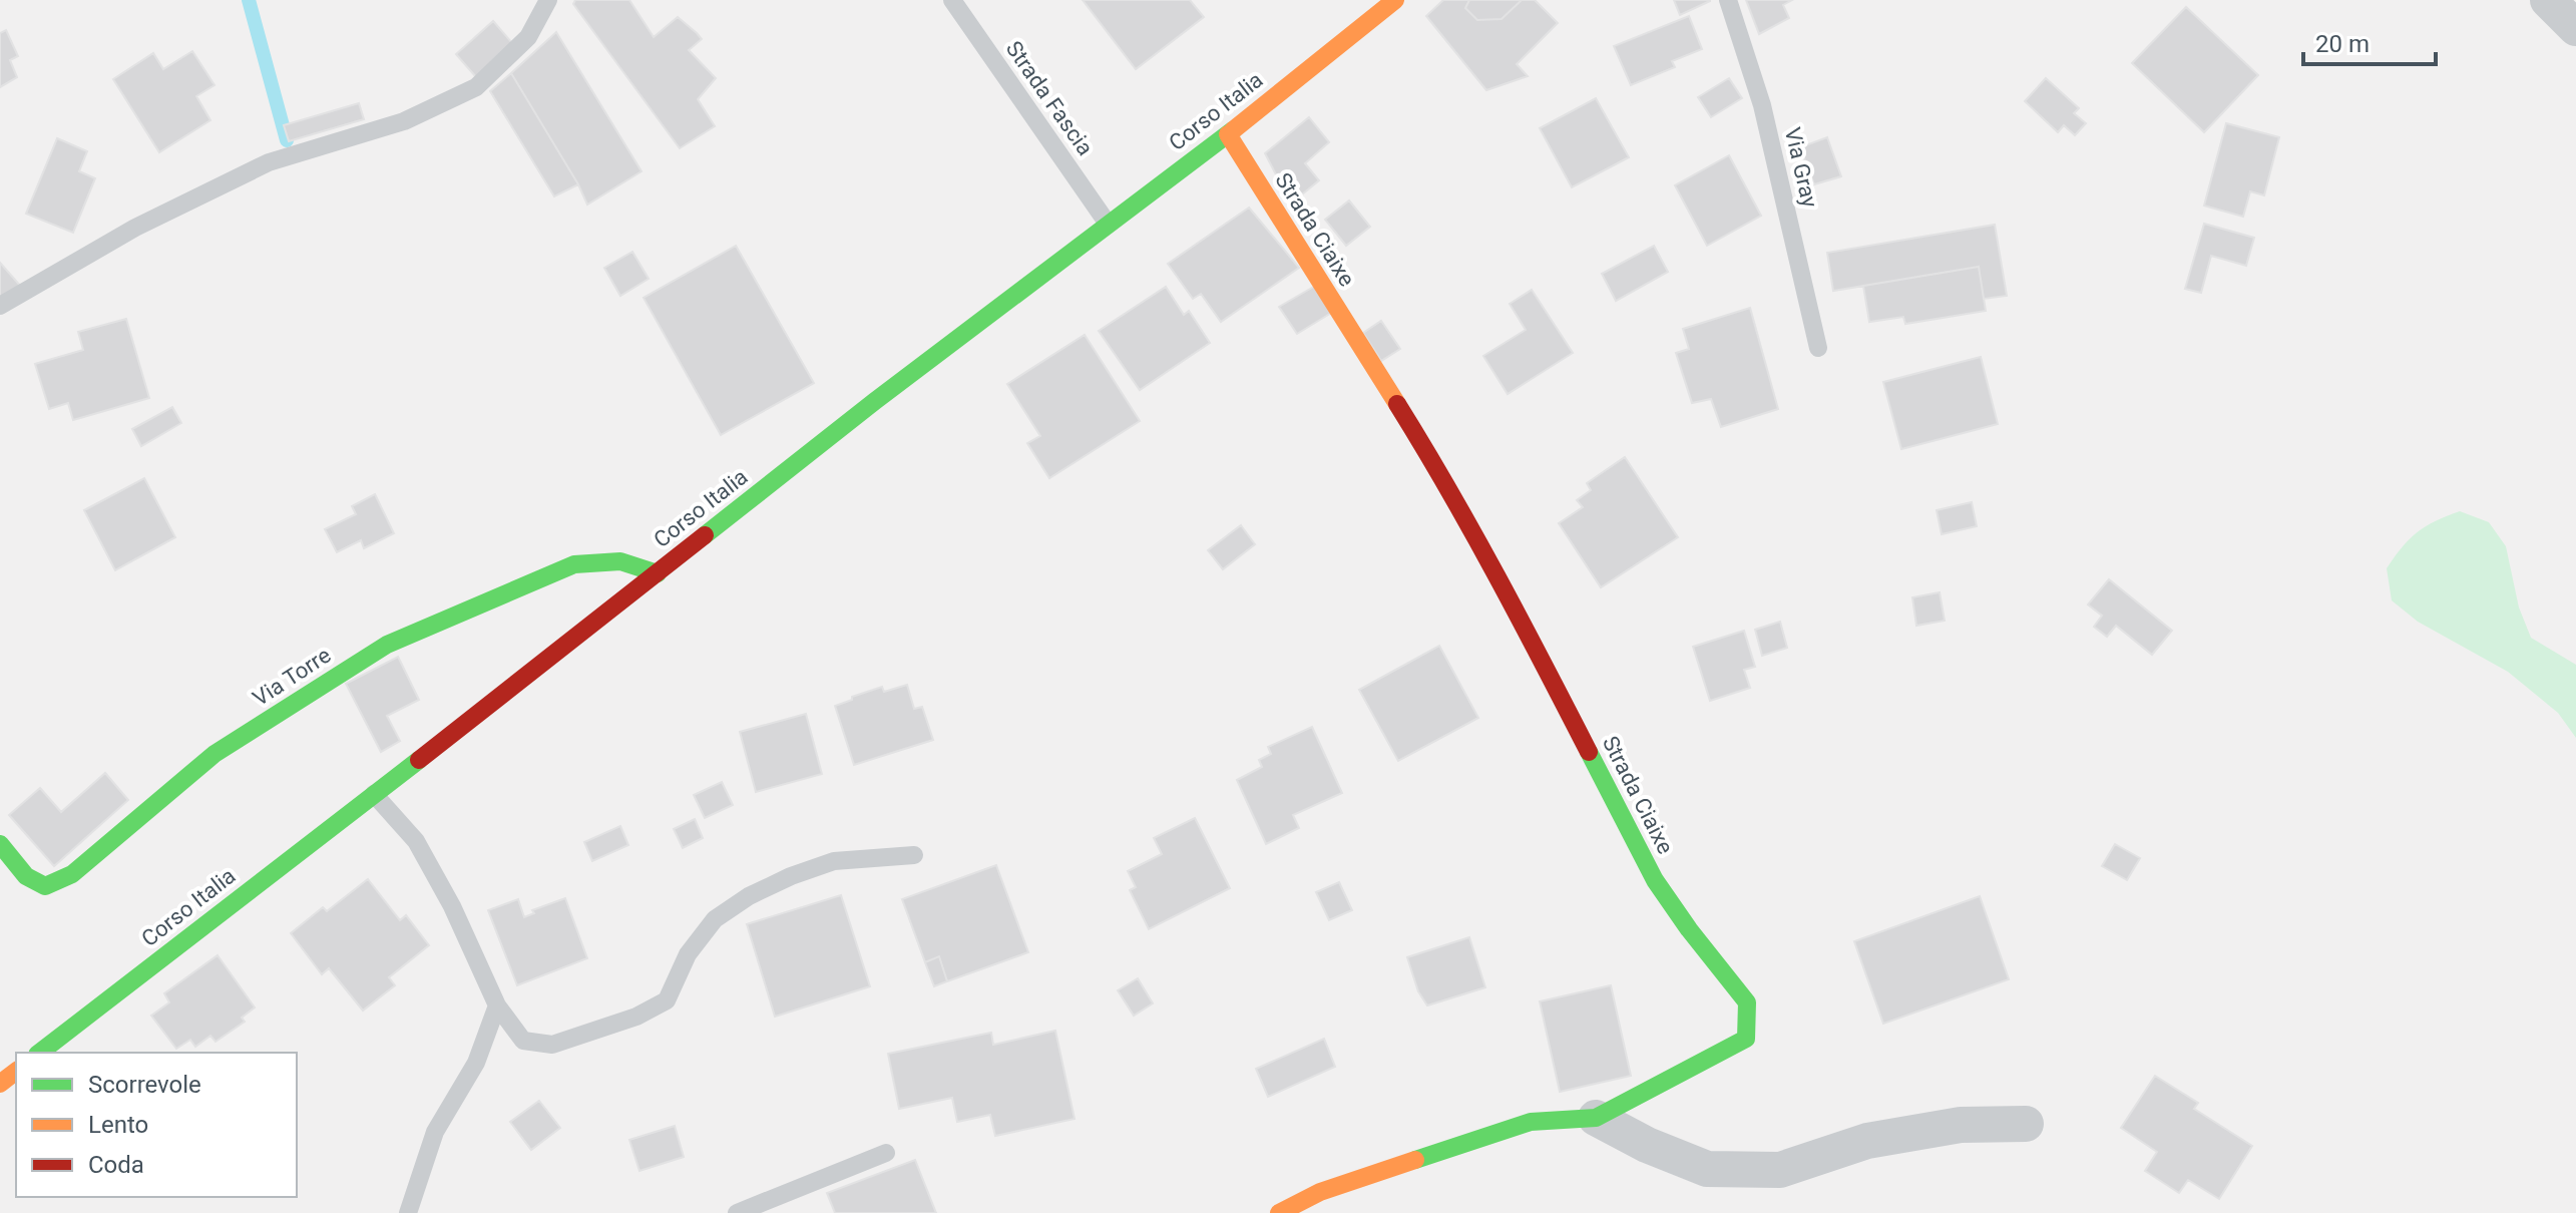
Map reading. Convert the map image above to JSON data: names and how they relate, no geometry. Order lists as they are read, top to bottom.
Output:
{
  "streets": {
    "street": ["Corso Italia", "Strada Ciaixe", "Via Torre"],
    "lane": ["Strada Fascia", "Via Gray"]
  },
  "crossings": [
    ["Strada Fascia", "Corso Italia"],
    ["Corso Italia", "Strada Ciaixe"],
    ["Corso Italia", "Via Torre"]
  ],
  "legend": ["Scorrevole", "Lento", "Coda"],
  "scale_bar": "20 m"
}
